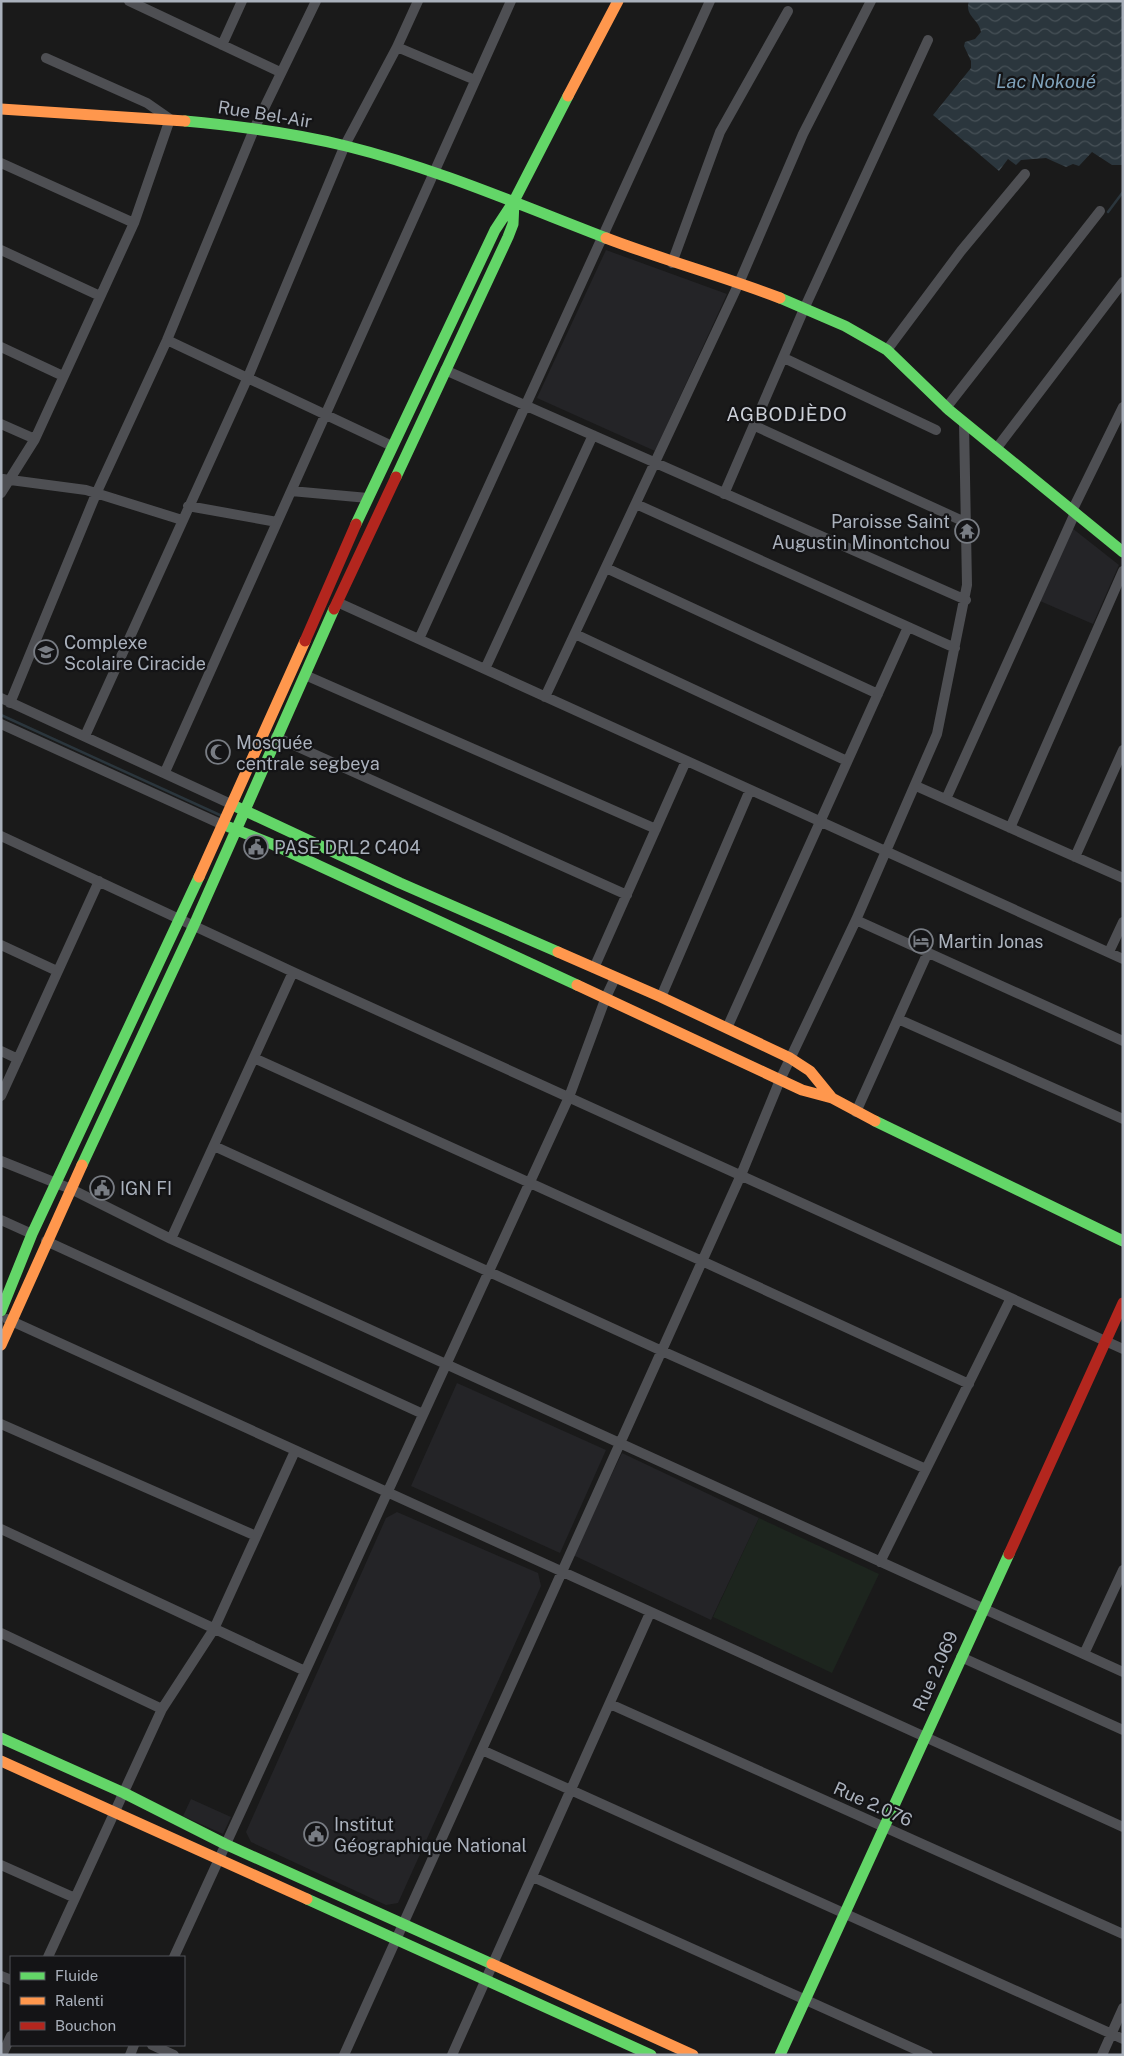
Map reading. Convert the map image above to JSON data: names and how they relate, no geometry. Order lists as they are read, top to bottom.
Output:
{
  "streets": {
    "street": ["Rue Bel-Air", "Rue 2.069", "Rue 2.076"]
  },
  "crossings": [
    ["Rue 2.069", "Rue 2.076"]
  ],
  "districts": ["AGBODJÈDO"],
  "water": ["Lac Nokoué"],
  "places": {
    "temple": ["Paroisse Saint Augustin Minontchou"],
    "school or university": ["Complexe Scolaire Ciracide"],
    "mosque": ["Mosquée centrale segbeya"],
    "public building": ["PASE DRL2 C404", "IGN FI", "Institut Géographique National"],
    "hotel": ["Martin Jonas"]
  },
  "legend": ["Fluide", "Ralenti", "Bouchon"]
}
